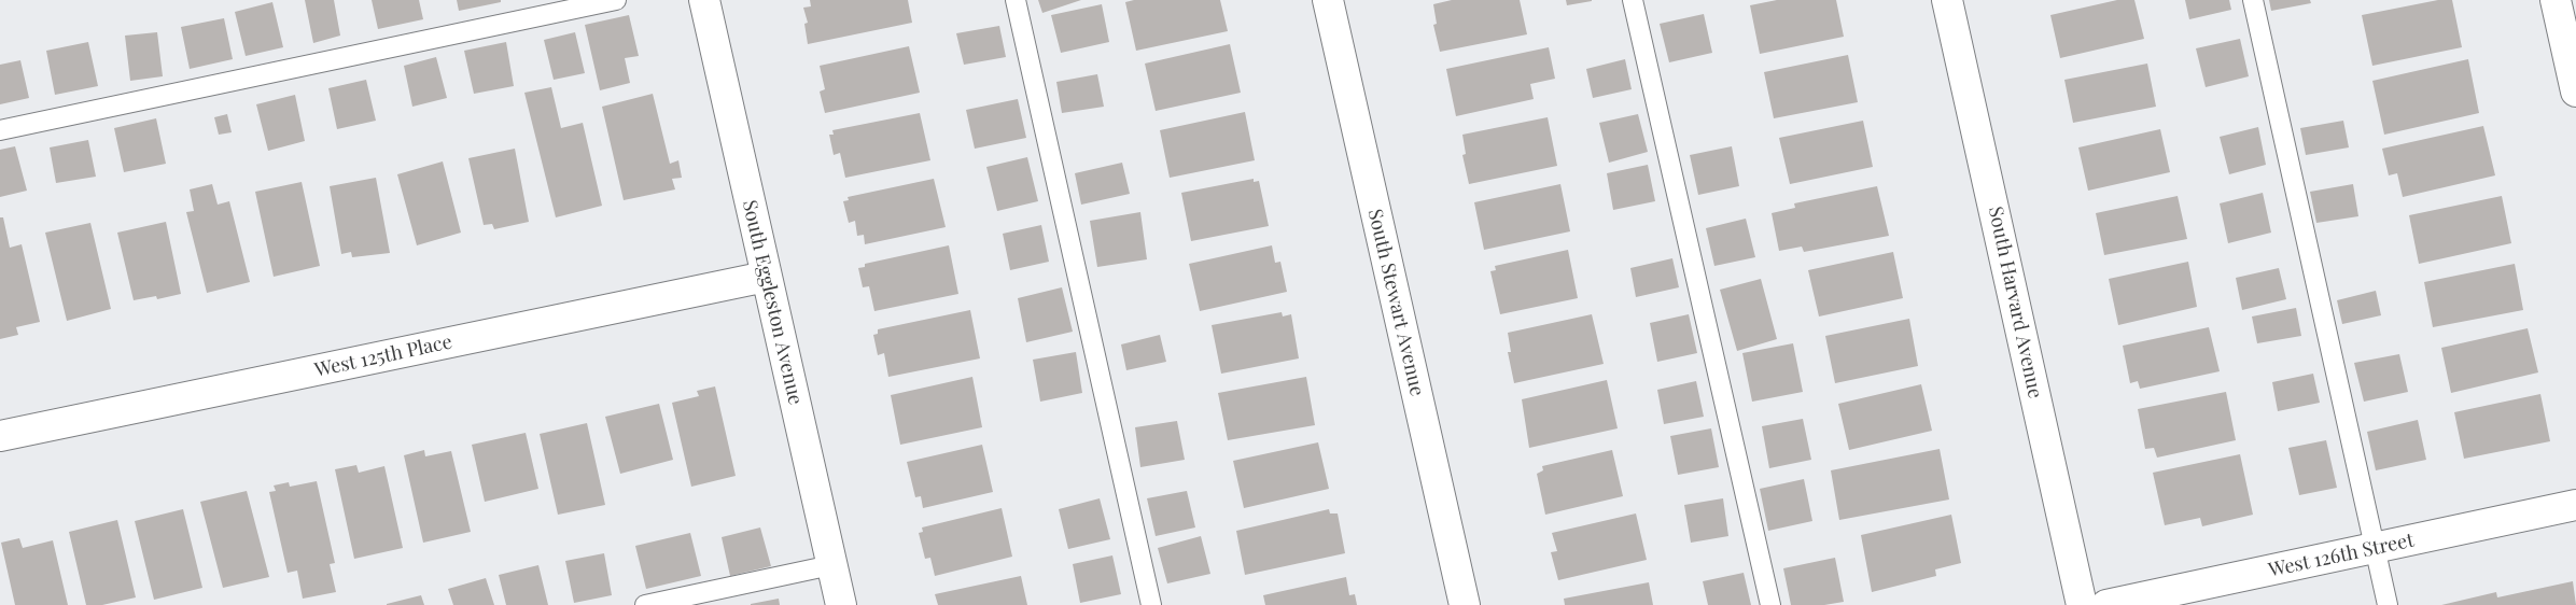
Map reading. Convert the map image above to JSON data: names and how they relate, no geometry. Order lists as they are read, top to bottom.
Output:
{
  "streets": {
    "street": [
      "South Eggleston Avenue",
      "South Stewart Avenue",
      "South Harvard Avenue",
      "West 125th Place",
      "West 126th Street"
    ]
  },
  "crossings": [
    ["South Eggleston Avenue", "West 125th Place"]
  ]
}
